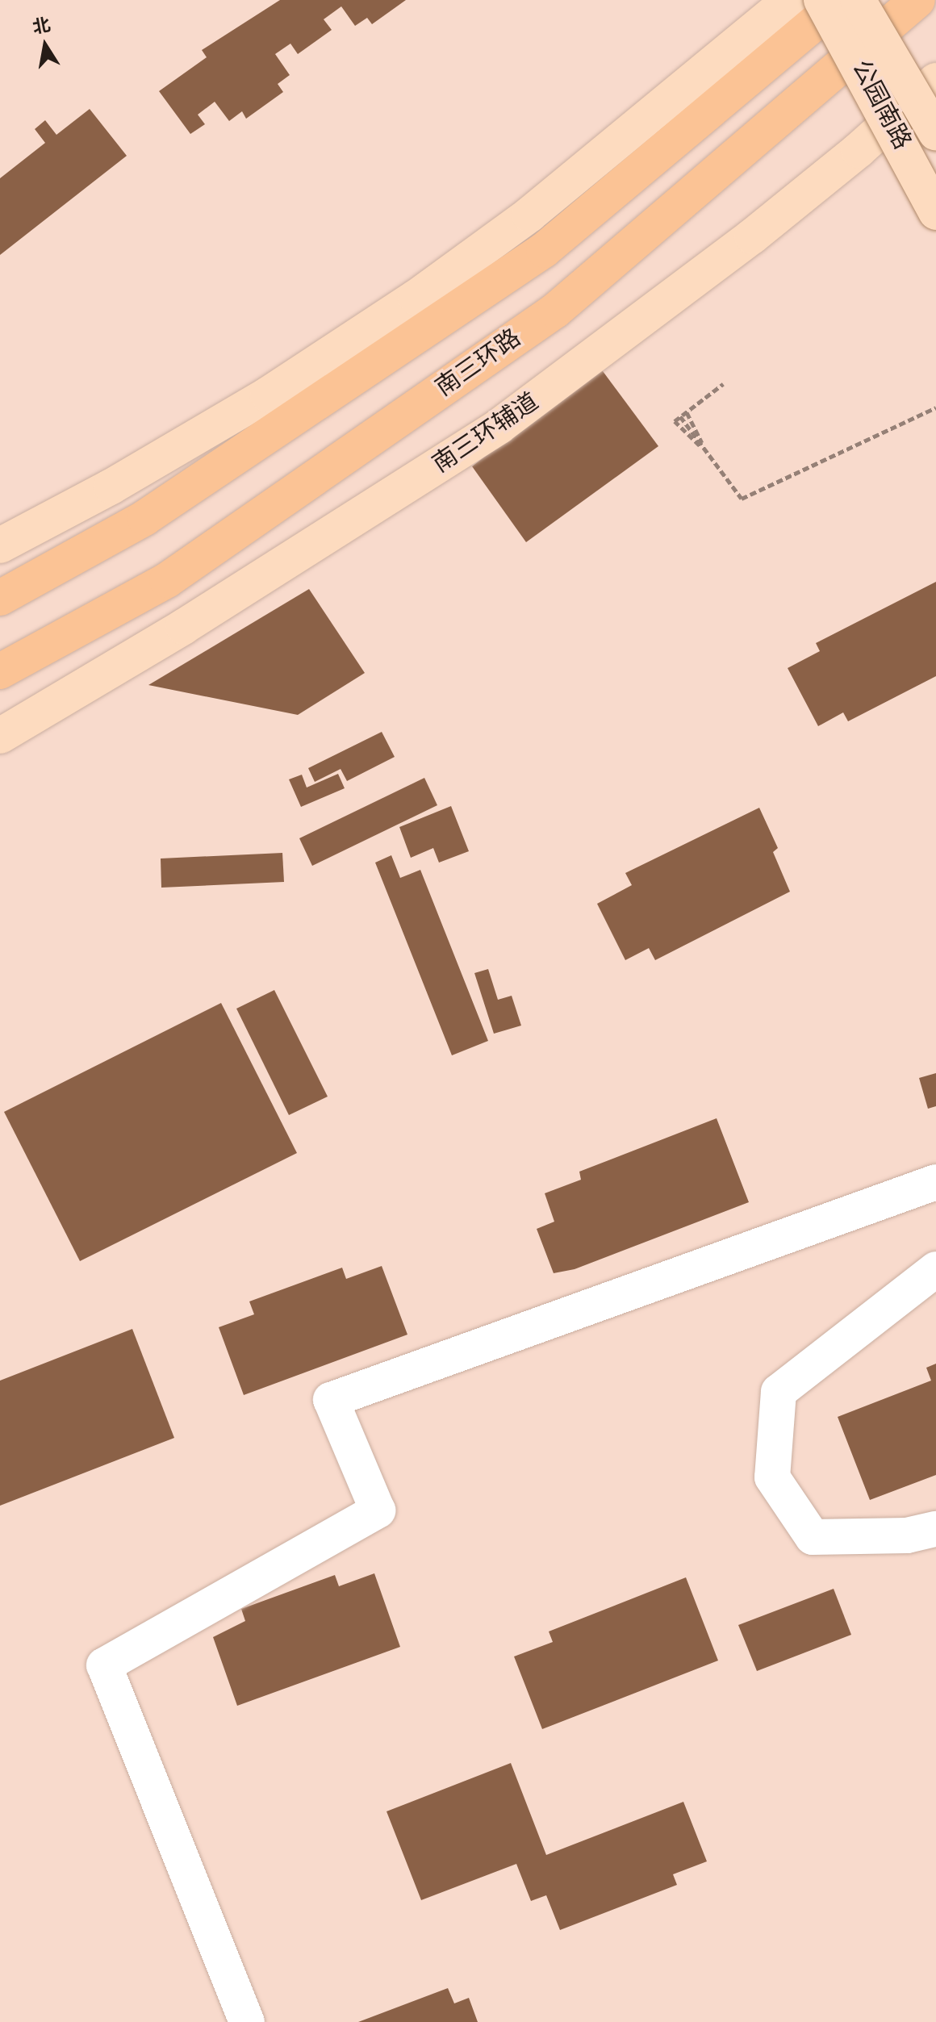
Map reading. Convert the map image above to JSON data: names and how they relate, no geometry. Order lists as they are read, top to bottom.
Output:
{
  "streets": {
    "highway": ["南三环路"],
    "main road": ["公园南路", "南三环辅道"]
  },
  "north": "top"
}
